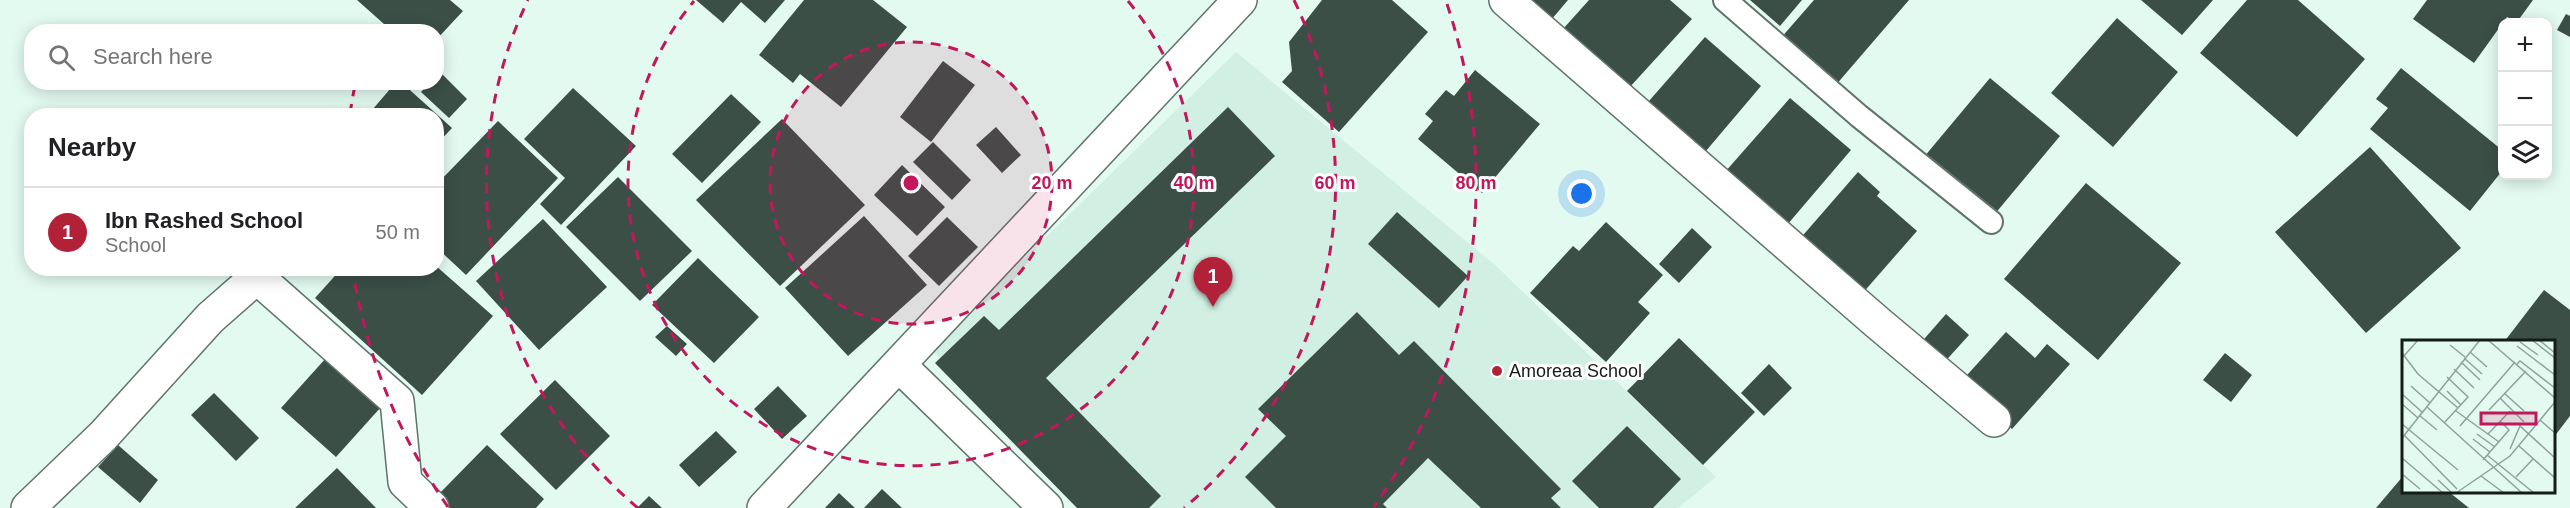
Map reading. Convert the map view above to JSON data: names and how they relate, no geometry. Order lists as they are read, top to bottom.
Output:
{
  "places": ["Amoreaa School"],
  "page": {
    "map_buttons": ["+", "−"],
    "search": "Search here",
    "heading": "Nearby",
    "list": [
      {
        "mark": "1",
        "name": "Ibn Rashed School",
        "note": "School",
        "value": "50 m"
      }
    ],
    "pins": "1"
  },
  "rings": [
    "20 m",
    "40 m",
    "60 m",
    "80 m"
  ]
}
